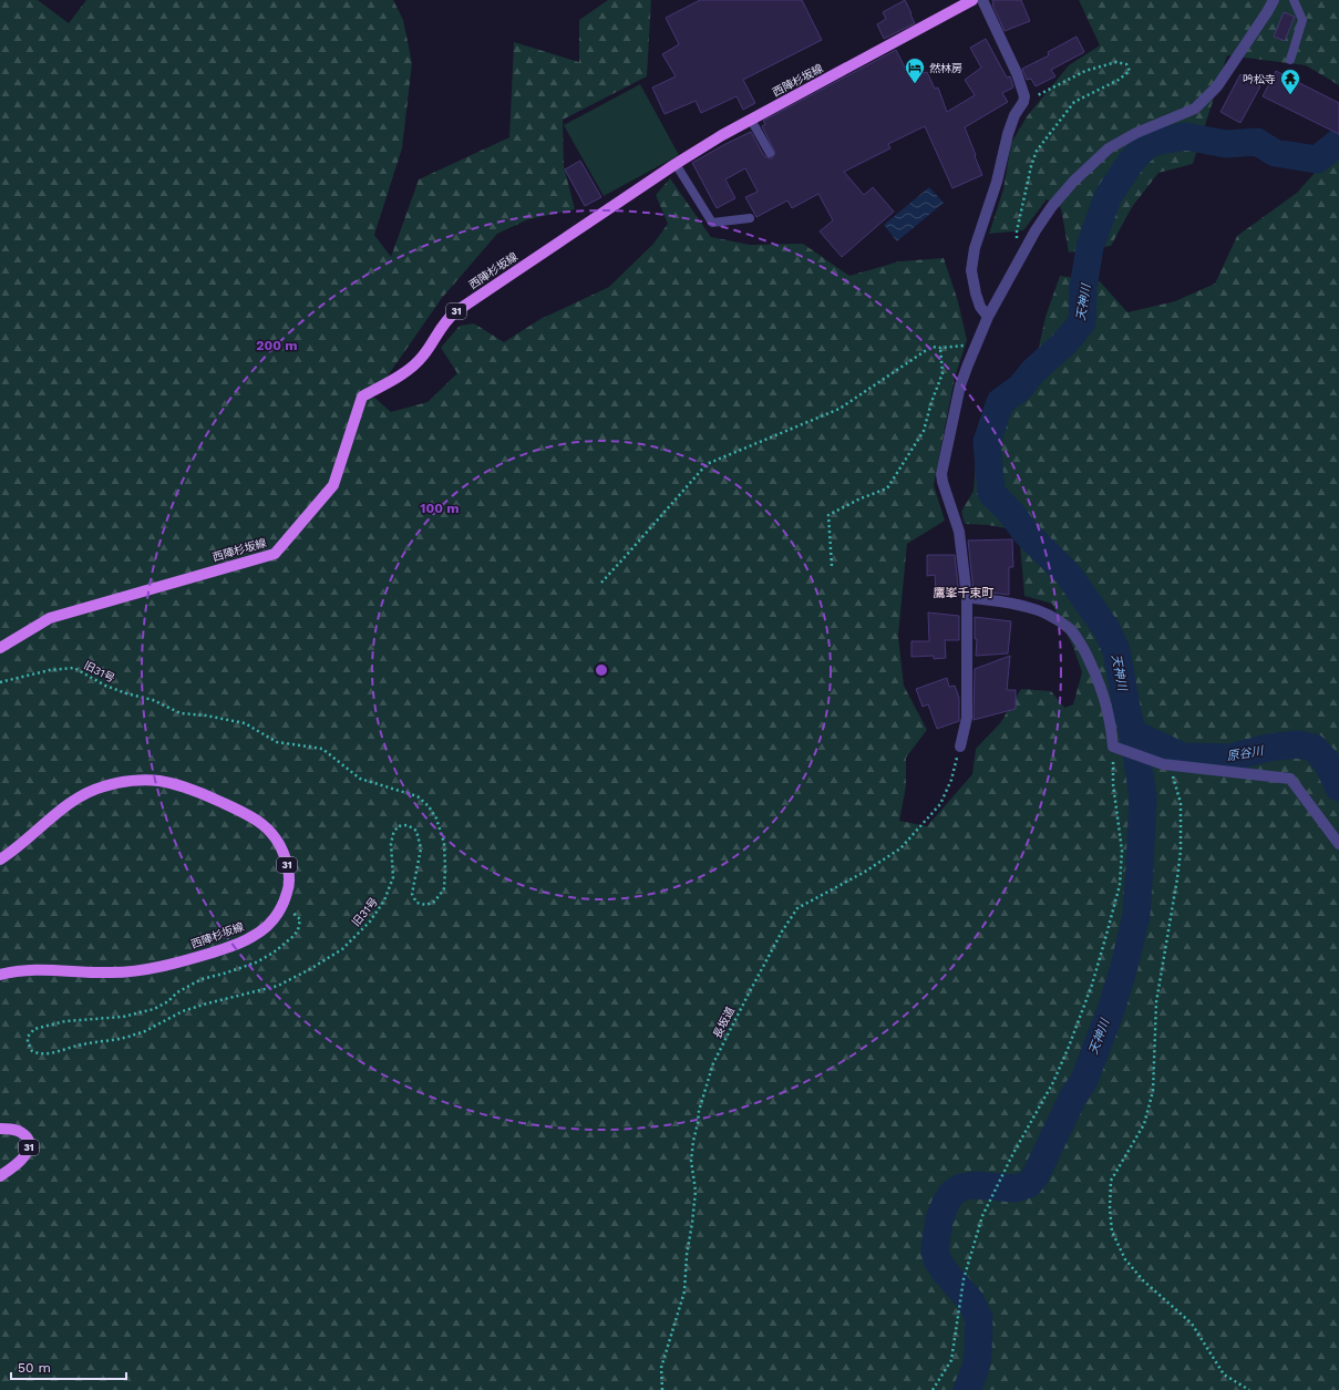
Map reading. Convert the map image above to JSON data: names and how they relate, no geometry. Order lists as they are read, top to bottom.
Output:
{
  "streets": {
    "main road": ["西陣杉坂線", "31"],
    "path": ["旧31号", "長坂道"]
  },
  "crossings": [
    ["西陣杉坂線", "旧31号"]
  ],
  "districts": ["鷹峯千束町"],
  "water": ["天神川", "原谷川"],
  "places": {
    "hotel": ["然林房"],
    "temple": ["吟松寺"]
  },
  "scale_bar": "50 m",
  "rings": ["200 m", "100 m"]
}
